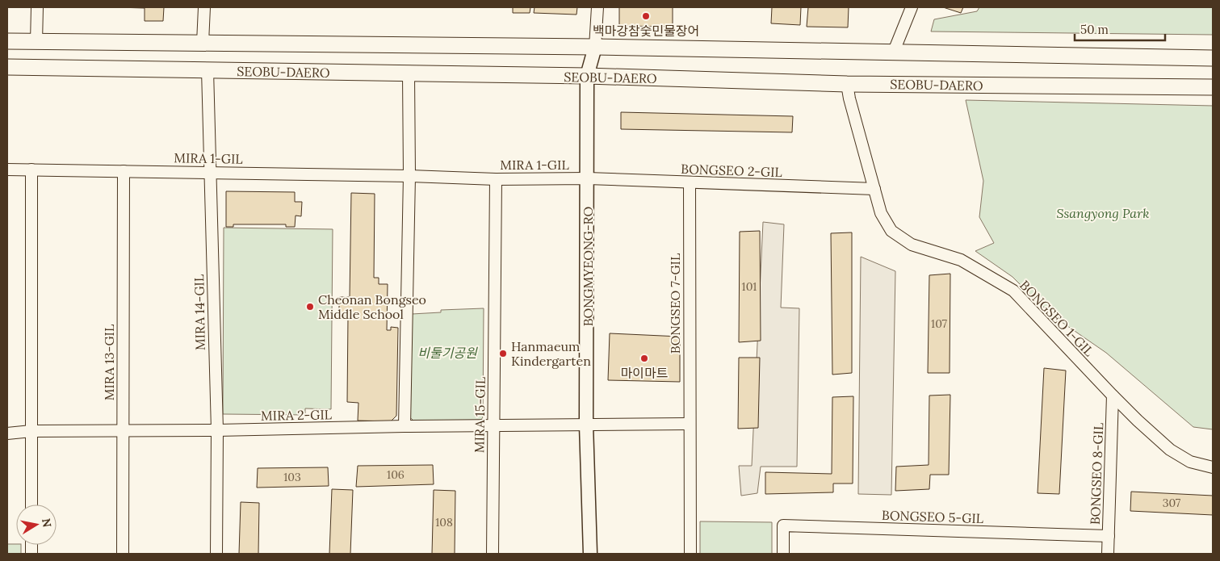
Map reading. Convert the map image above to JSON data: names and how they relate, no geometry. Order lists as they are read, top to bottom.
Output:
{
  "streets": {
    "main road": ["SEOBU-DAERO"],
    "street": [
      "MIRA 1-GIL",
      "BONGSEO 2-GIL",
      "BONGMYEONG-RO",
      "BONGSEO 7-GIL",
      "MIRA 14-GIL",
      "BONGSEO 1-GIL",
      "MIRA 13-GIL",
      "MIRA 2-GIL",
      "MIRA 15-GIL",
      "BONGSEO 8-GIL",
      "BONGSEO 5-GIL"
    ]
  },
  "crossings": [
    ["SEOBU-DAERO", "BONGMYEONG-RO"],
    ["SEOBU-DAERO", "MIRA 14-GIL"],
    ["SEOBU-DAERO", "BONGSEO 1-GIL"],
    ["MIRA 1-GIL", "BONGSEO 2-GIL"],
    ["MIRA 1-GIL", "BONGMYEONG-RO"],
    ["MIRA 1-GIL", "MIRA 14-GIL"],
    ["MIRA 1-GIL", "MIRA 13-GIL"],
    ["MIRA 1-GIL", "MIRA 15-GIL"],
    ["BONGSEO 2-GIL", "BONGMYEONG-RO"],
    ["BONGSEO 2-GIL", "BONGSEO 7-GIL"],
    ["BONGSEO 2-GIL", "BONGSEO 1-GIL"],
    ["BONGMYEONG-RO", "MIRA 2-GIL"],
    ["MIRA 14-GIL", "MIRA 2-GIL"],
    ["BONGSEO 1-GIL", "BONGSEO 8-GIL"],
    ["MIRA 13-GIL", "MIRA 2-GIL"],
    ["MIRA 2-GIL", "MIRA 15-GIL"],
    ["BONGSEO 8-GIL", "BONGSEO 5-GIL"]
  ],
  "parks": ["Ssangyong Park", "비둘기공원"],
  "places": [
    "백마강참숯민물장어",
    "Cheonan Bongseo Middle School",
    "Hanmaeum Kindergarten",
    "마이마트"
  ],
  "house_numbers": [
    "101",
    "107",
    "106",
    "103",
    "307",
    "108"
  ],
  "scale_bar": "50 m",
  "north": "right"
}
